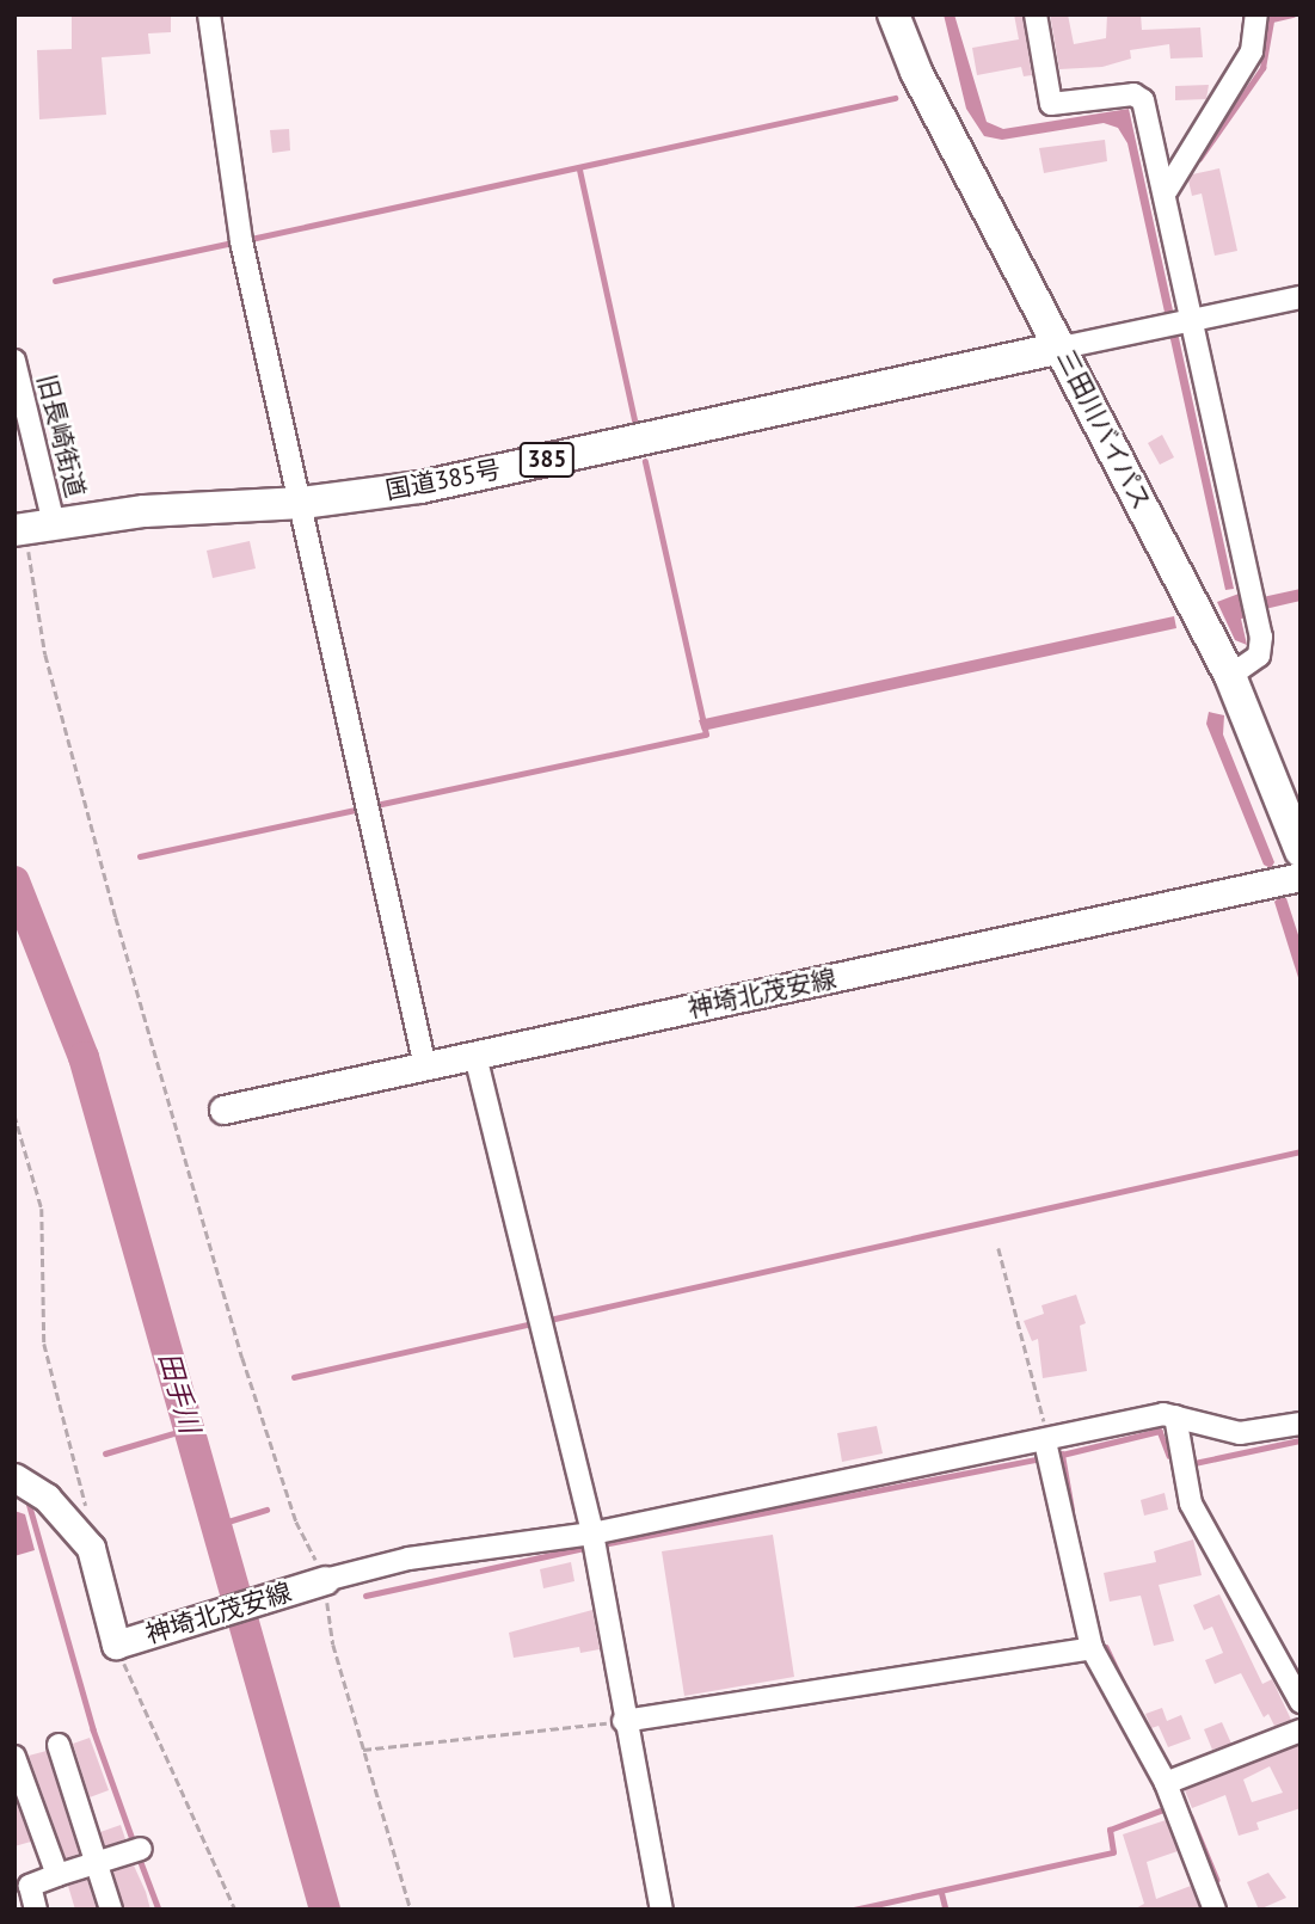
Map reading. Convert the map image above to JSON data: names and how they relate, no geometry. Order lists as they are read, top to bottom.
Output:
{
  "streets": {
    "highway": ["三田川バイパス", "385", "国道385号"],
    "main road": ["神埼北茂安線"],
    "street": ["旧長崎街道"]
  },
  "crossings": [
    ["三田川バイパス", "国道385号"],
    ["旧長崎街道", "国道385号"]
  ],
  "water": ["田手川"]
}
